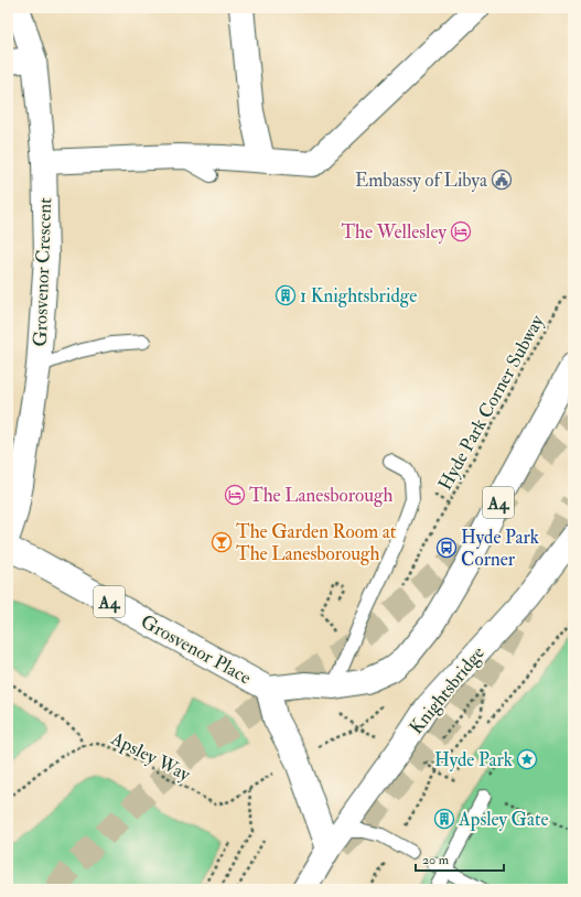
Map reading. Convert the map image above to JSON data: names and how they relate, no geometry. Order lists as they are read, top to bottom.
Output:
{
  "streets": {
    "main road": [
      "Grosvenor Crescent",
      "A4",
      "Grosvenor Place",
      "Knightsbridge"
    ],
    "path": ["Hyde Park Corner Subway", "Apsley Way"]
  },
  "crossings": [
    ["Grosvenor Place", "Knightsbridge"]
  ],
  "places": {
    "public building": ["Embassy of Libya"],
    "hotel": ["The Wellesley", "The Lanesborough"],
    "building": ["1 Knightsbridge", "Apsley Gate"],
    "bar": ["The Garden Room at The Lanesborough"],
    "bus stop": ["Hyde Park Corner"],
    "place": ["Hyde Park"]
  },
  "scale_bar": "20 m"
}
